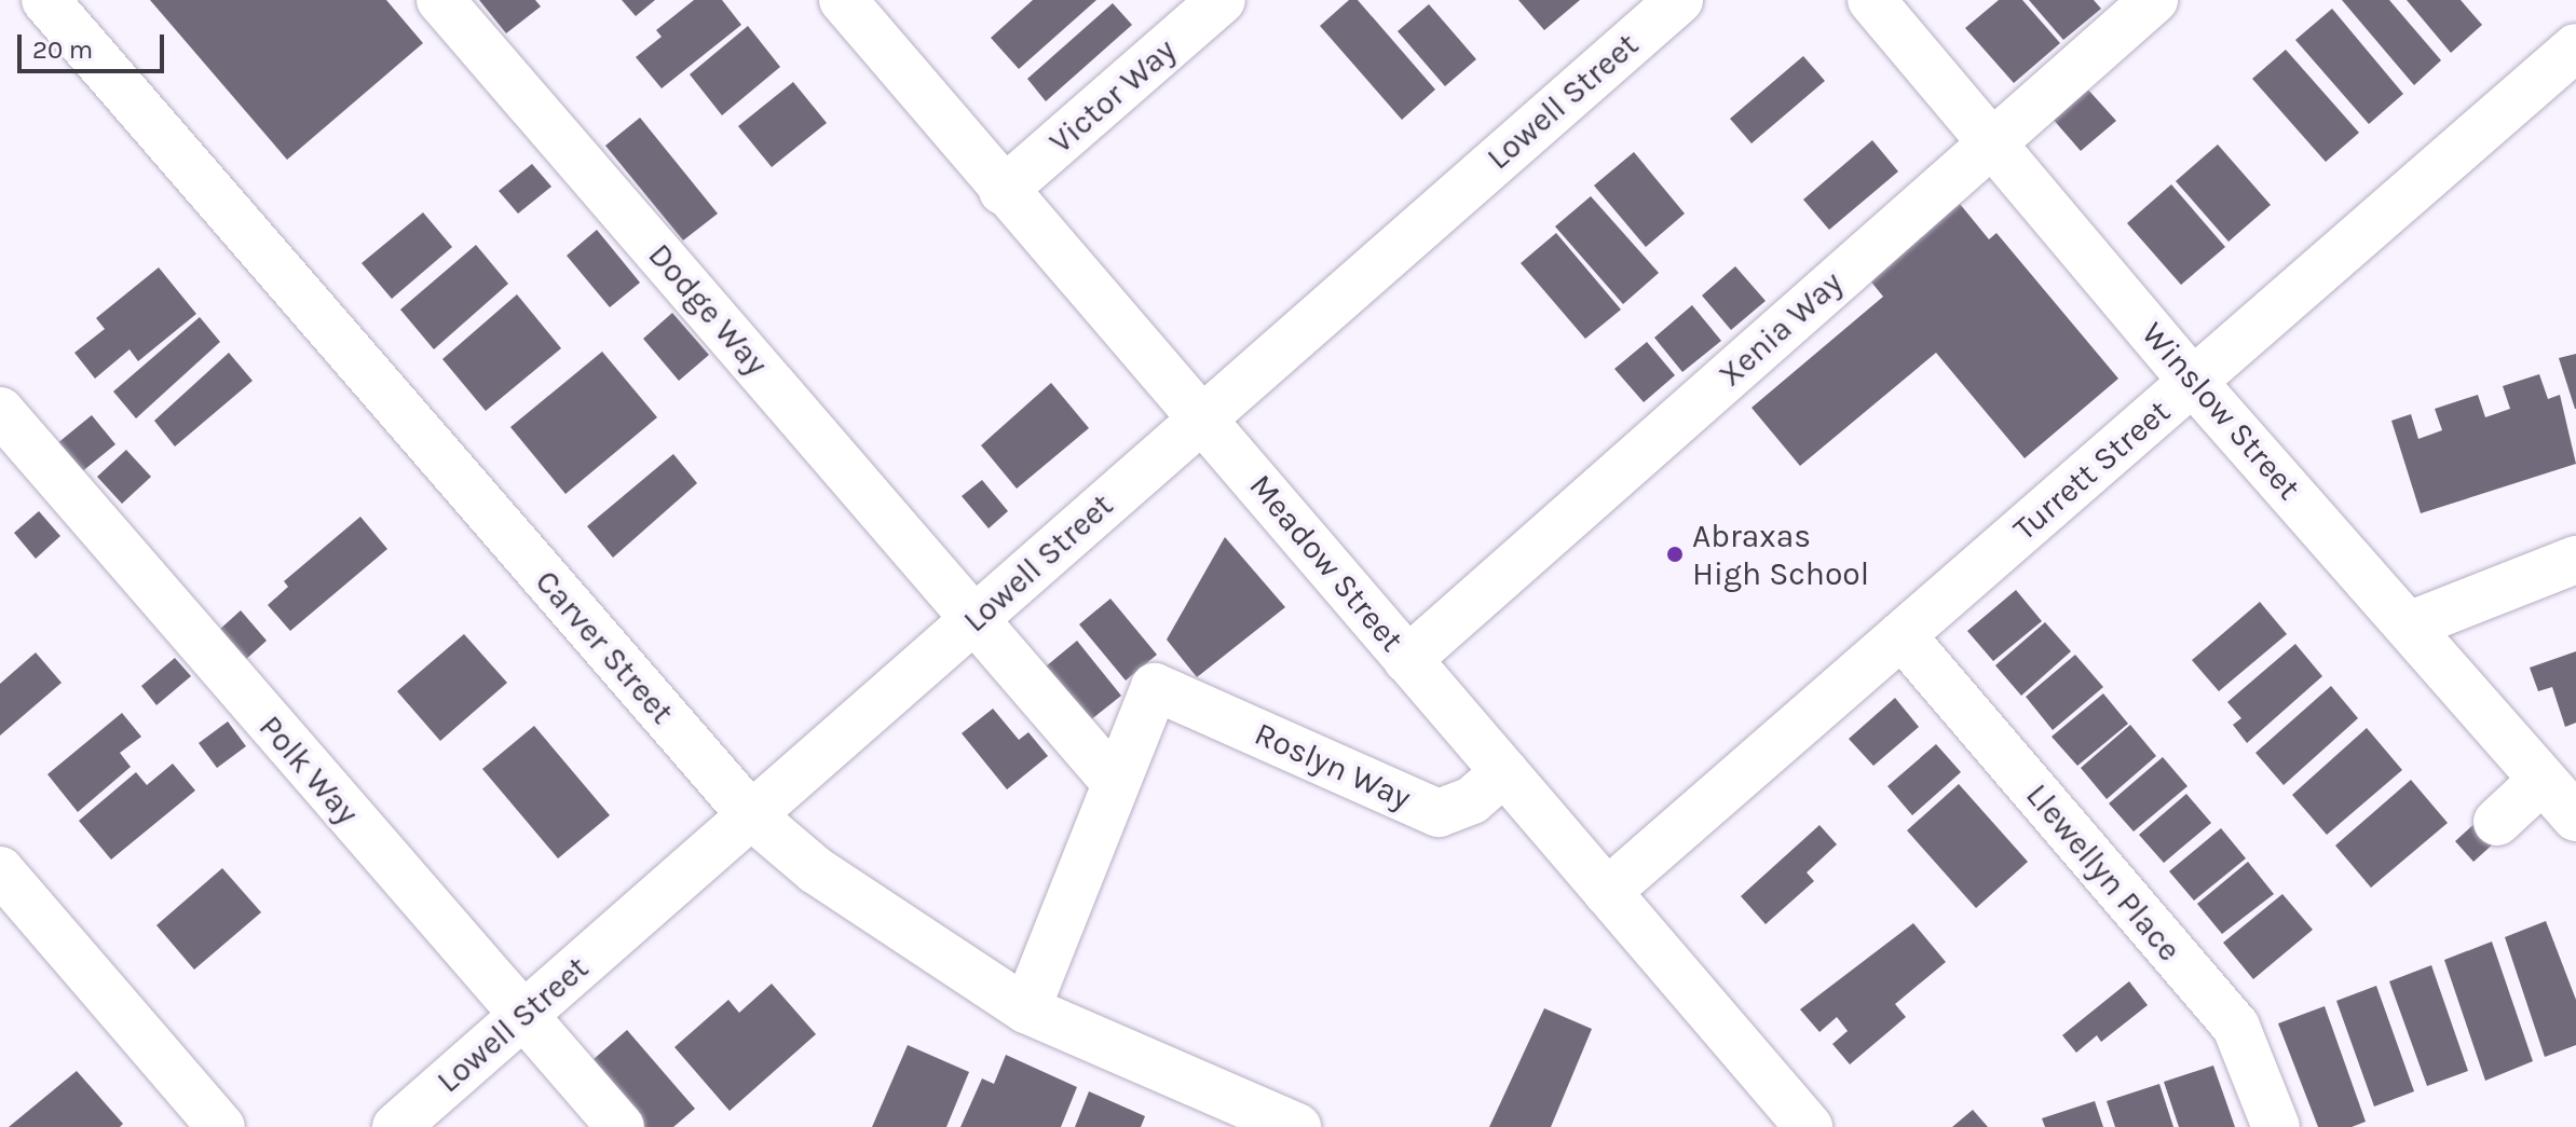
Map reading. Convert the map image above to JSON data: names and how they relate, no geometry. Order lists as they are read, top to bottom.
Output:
{
  "streets": {
    "street": [
      "Victor Way",
      "Lowell Street",
      "Dodge Way",
      "Xenia Way",
      "Winslow Street",
      "Turrett Street",
      "Meadow Street",
      "Carver Street",
      "Roslyn Way",
      "Polk Way",
      "Llewellyn Place"
    ]
  },
  "crossings": [
    ["Victor Way", "Meadow Street"],
    ["Lowell Street", "Dodge Way"],
    ["Lowell Street", "Meadow Street"],
    ["Lowell Street", "Carver Street"],
    ["Lowell Street", "Polk Way"],
    ["Dodge Way", "Roslyn Way"],
    ["Xenia Way", "Winslow Street"],
    ["Xenia Way", "Meadow Street"],
    ["Winslow Street", "Turrett Street"],
    ["Turrett Street", "Meadow Street"],
    ["Turrett Street", "Llewellyn Place"],
    ["Meadow Street", "Roslyn Way"]
  ],
  "places": ["Abraxas High School"],
  "scale_bar": "20 m"
}
